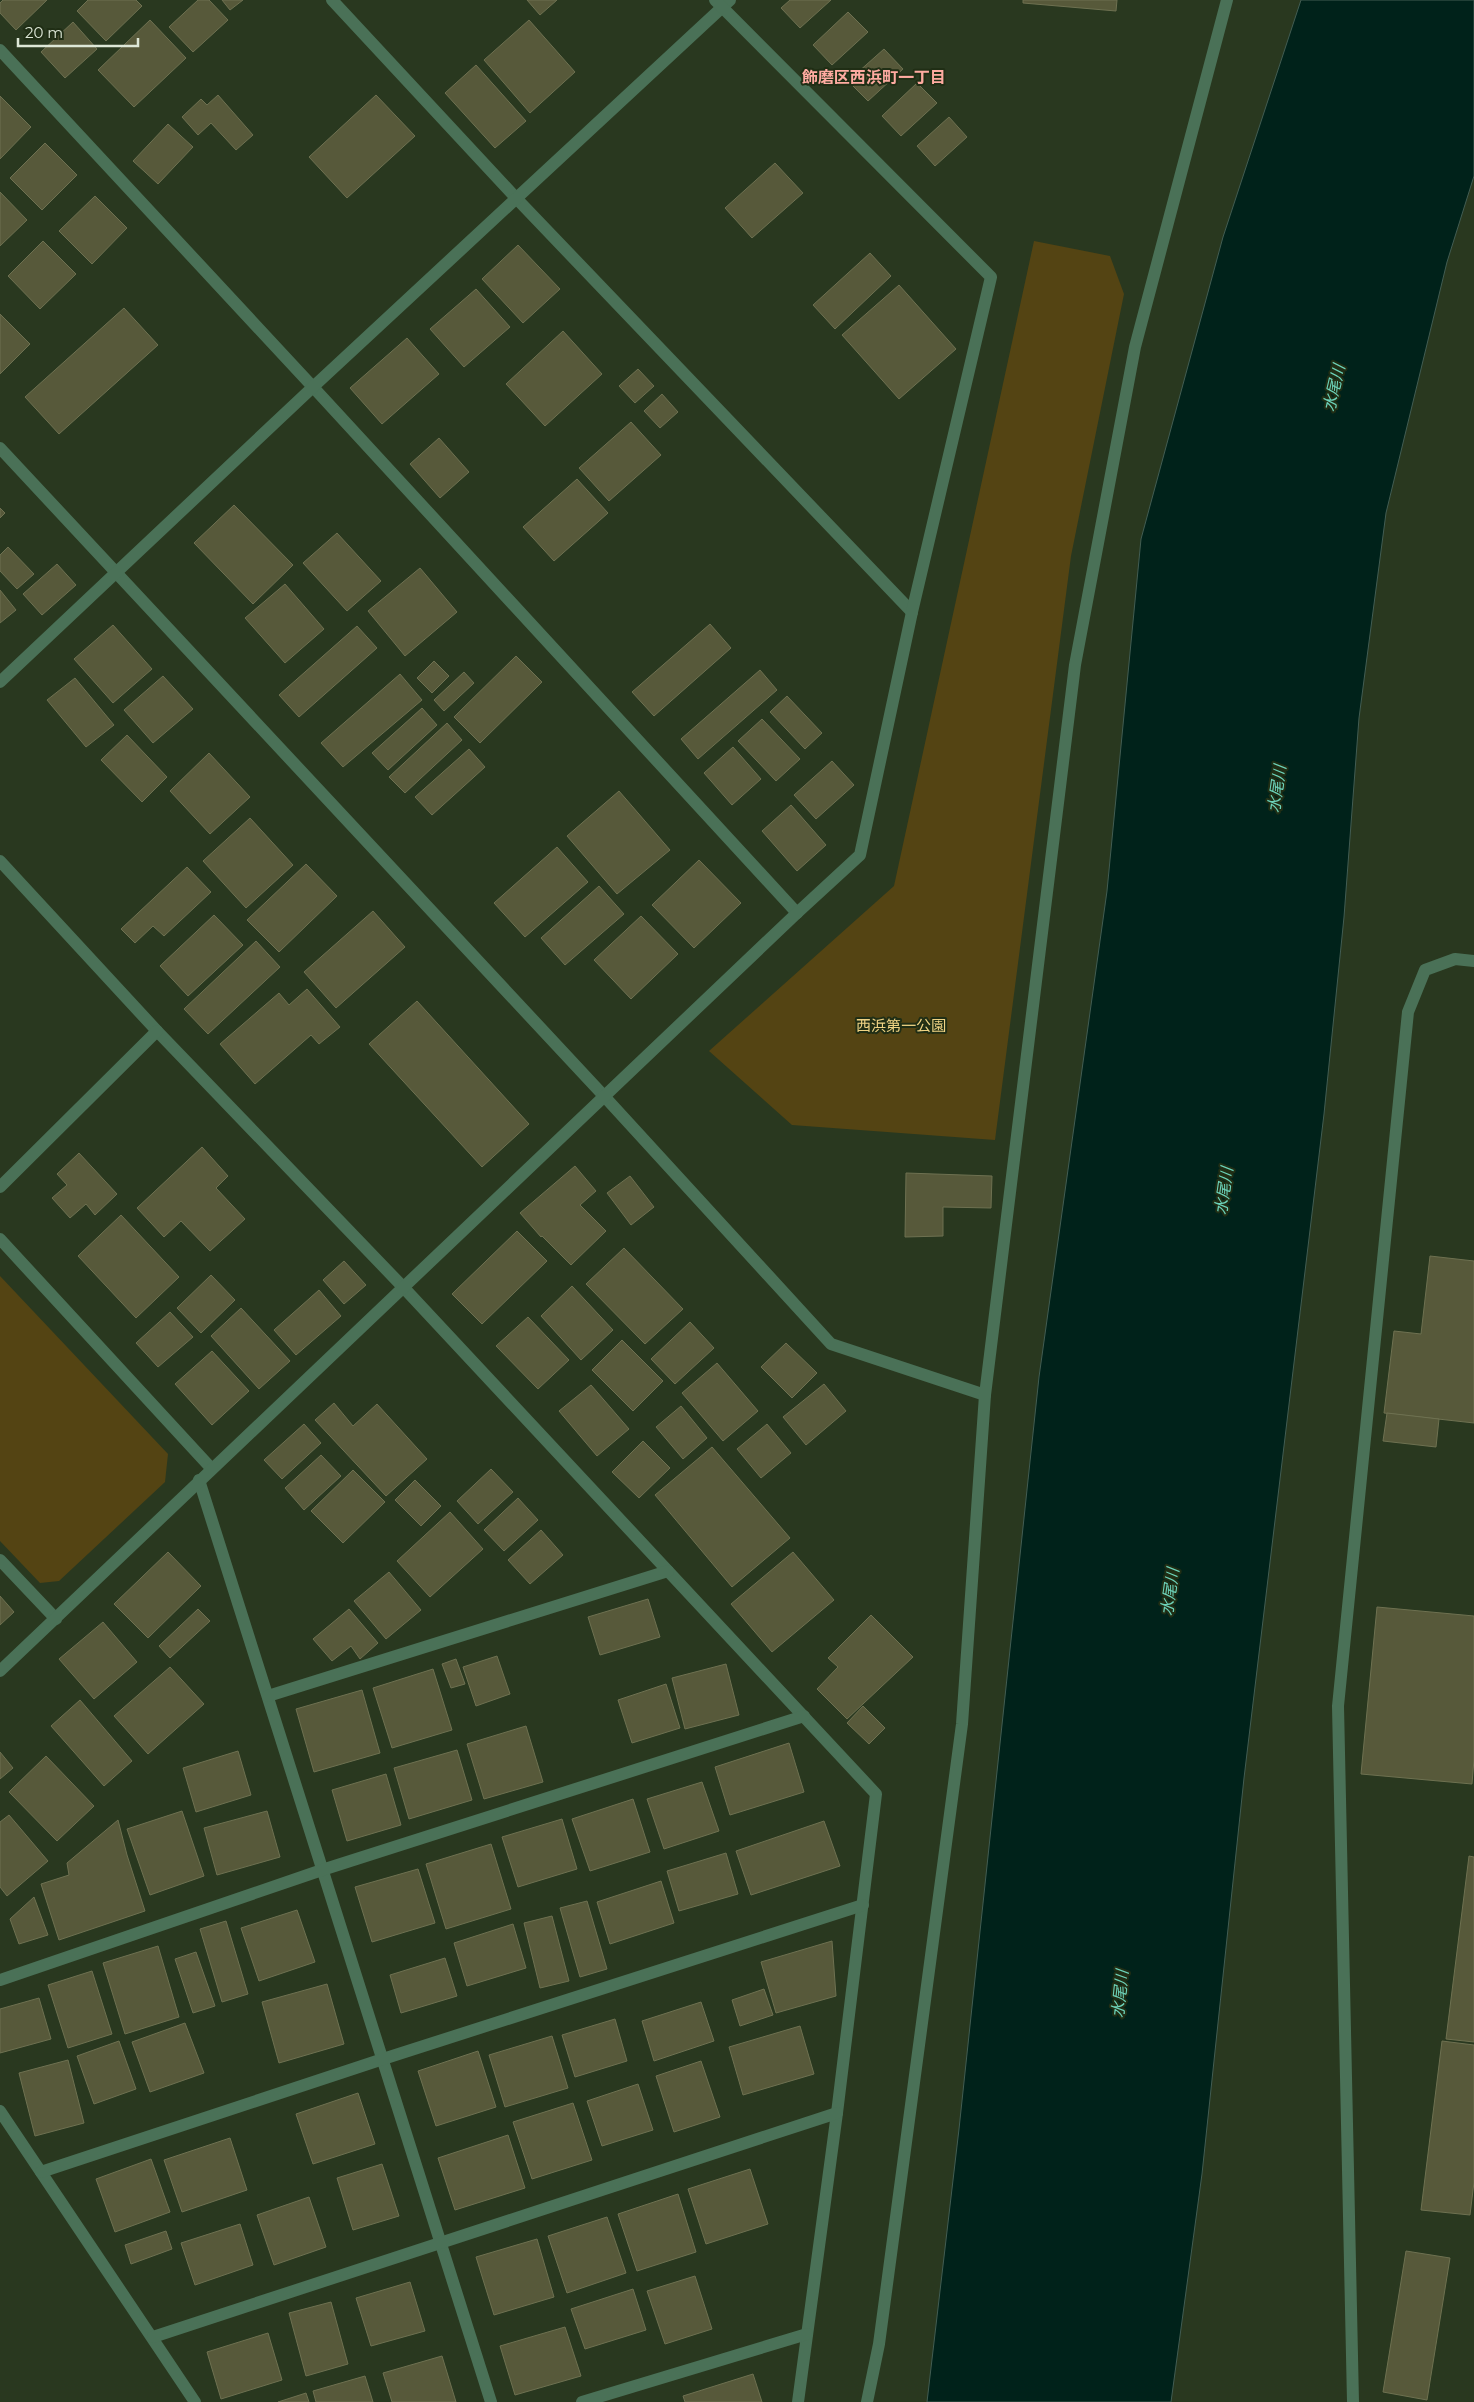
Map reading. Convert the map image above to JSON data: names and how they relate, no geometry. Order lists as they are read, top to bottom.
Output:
{
  "districts": ["飾磨区西浜町一丁目"],
  "water": ["水尾川"],
  "parks": ["西浜第一公園"],
  "scale_bar": "20 m"
}
